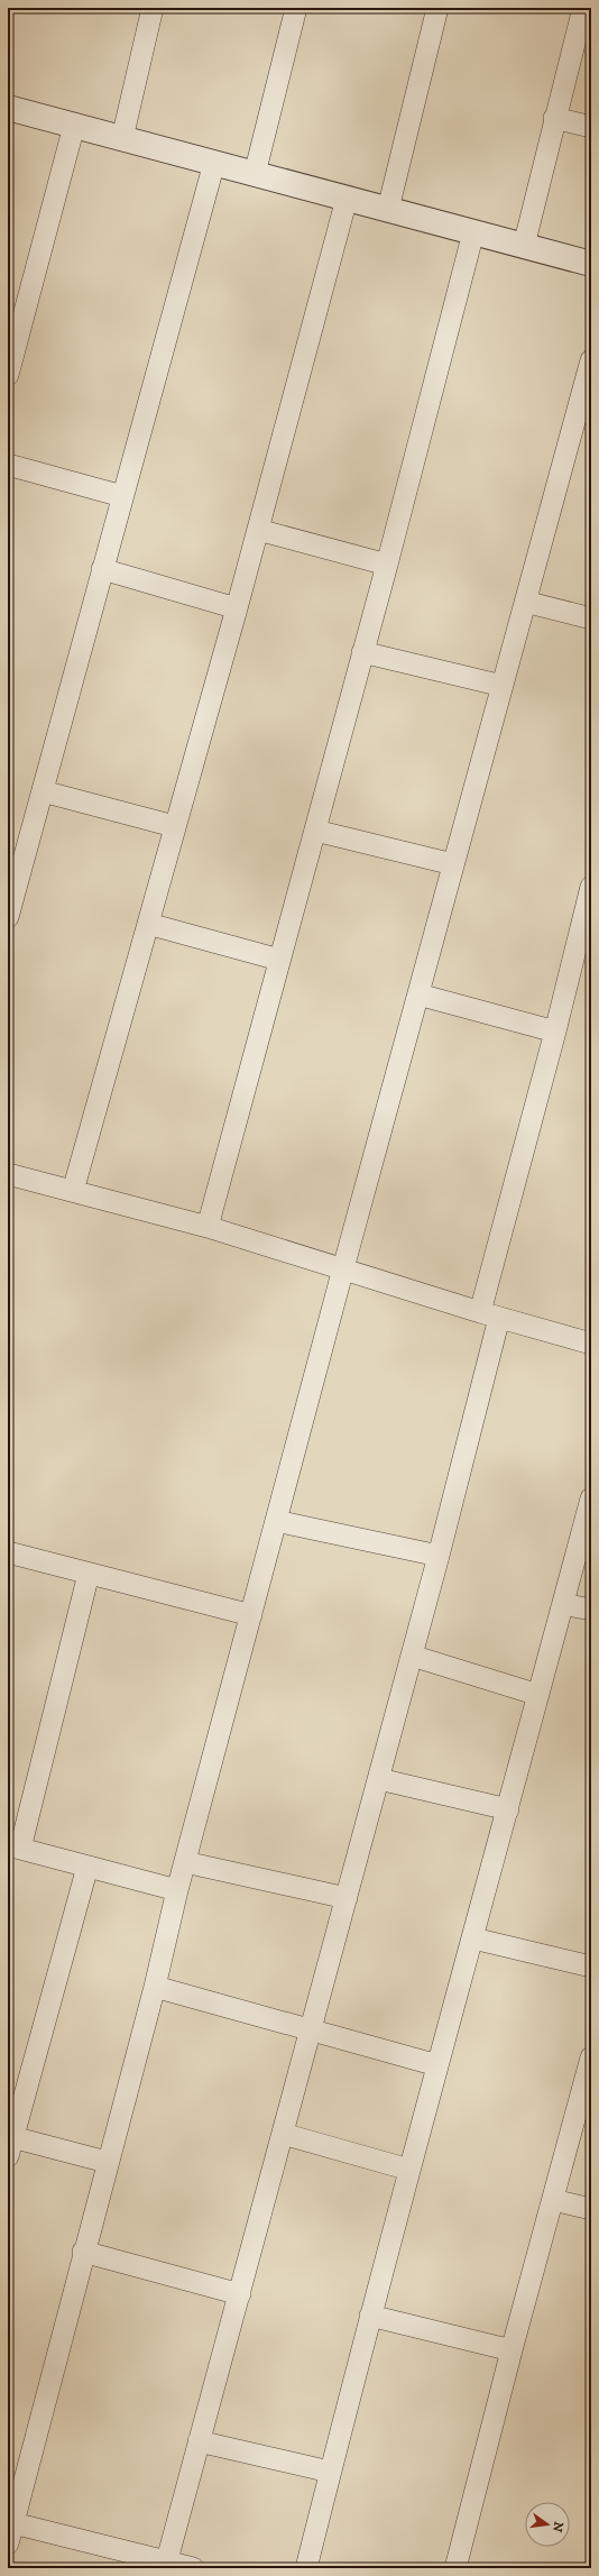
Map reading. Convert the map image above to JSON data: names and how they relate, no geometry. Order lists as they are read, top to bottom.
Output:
{
  "north": "right"
}
